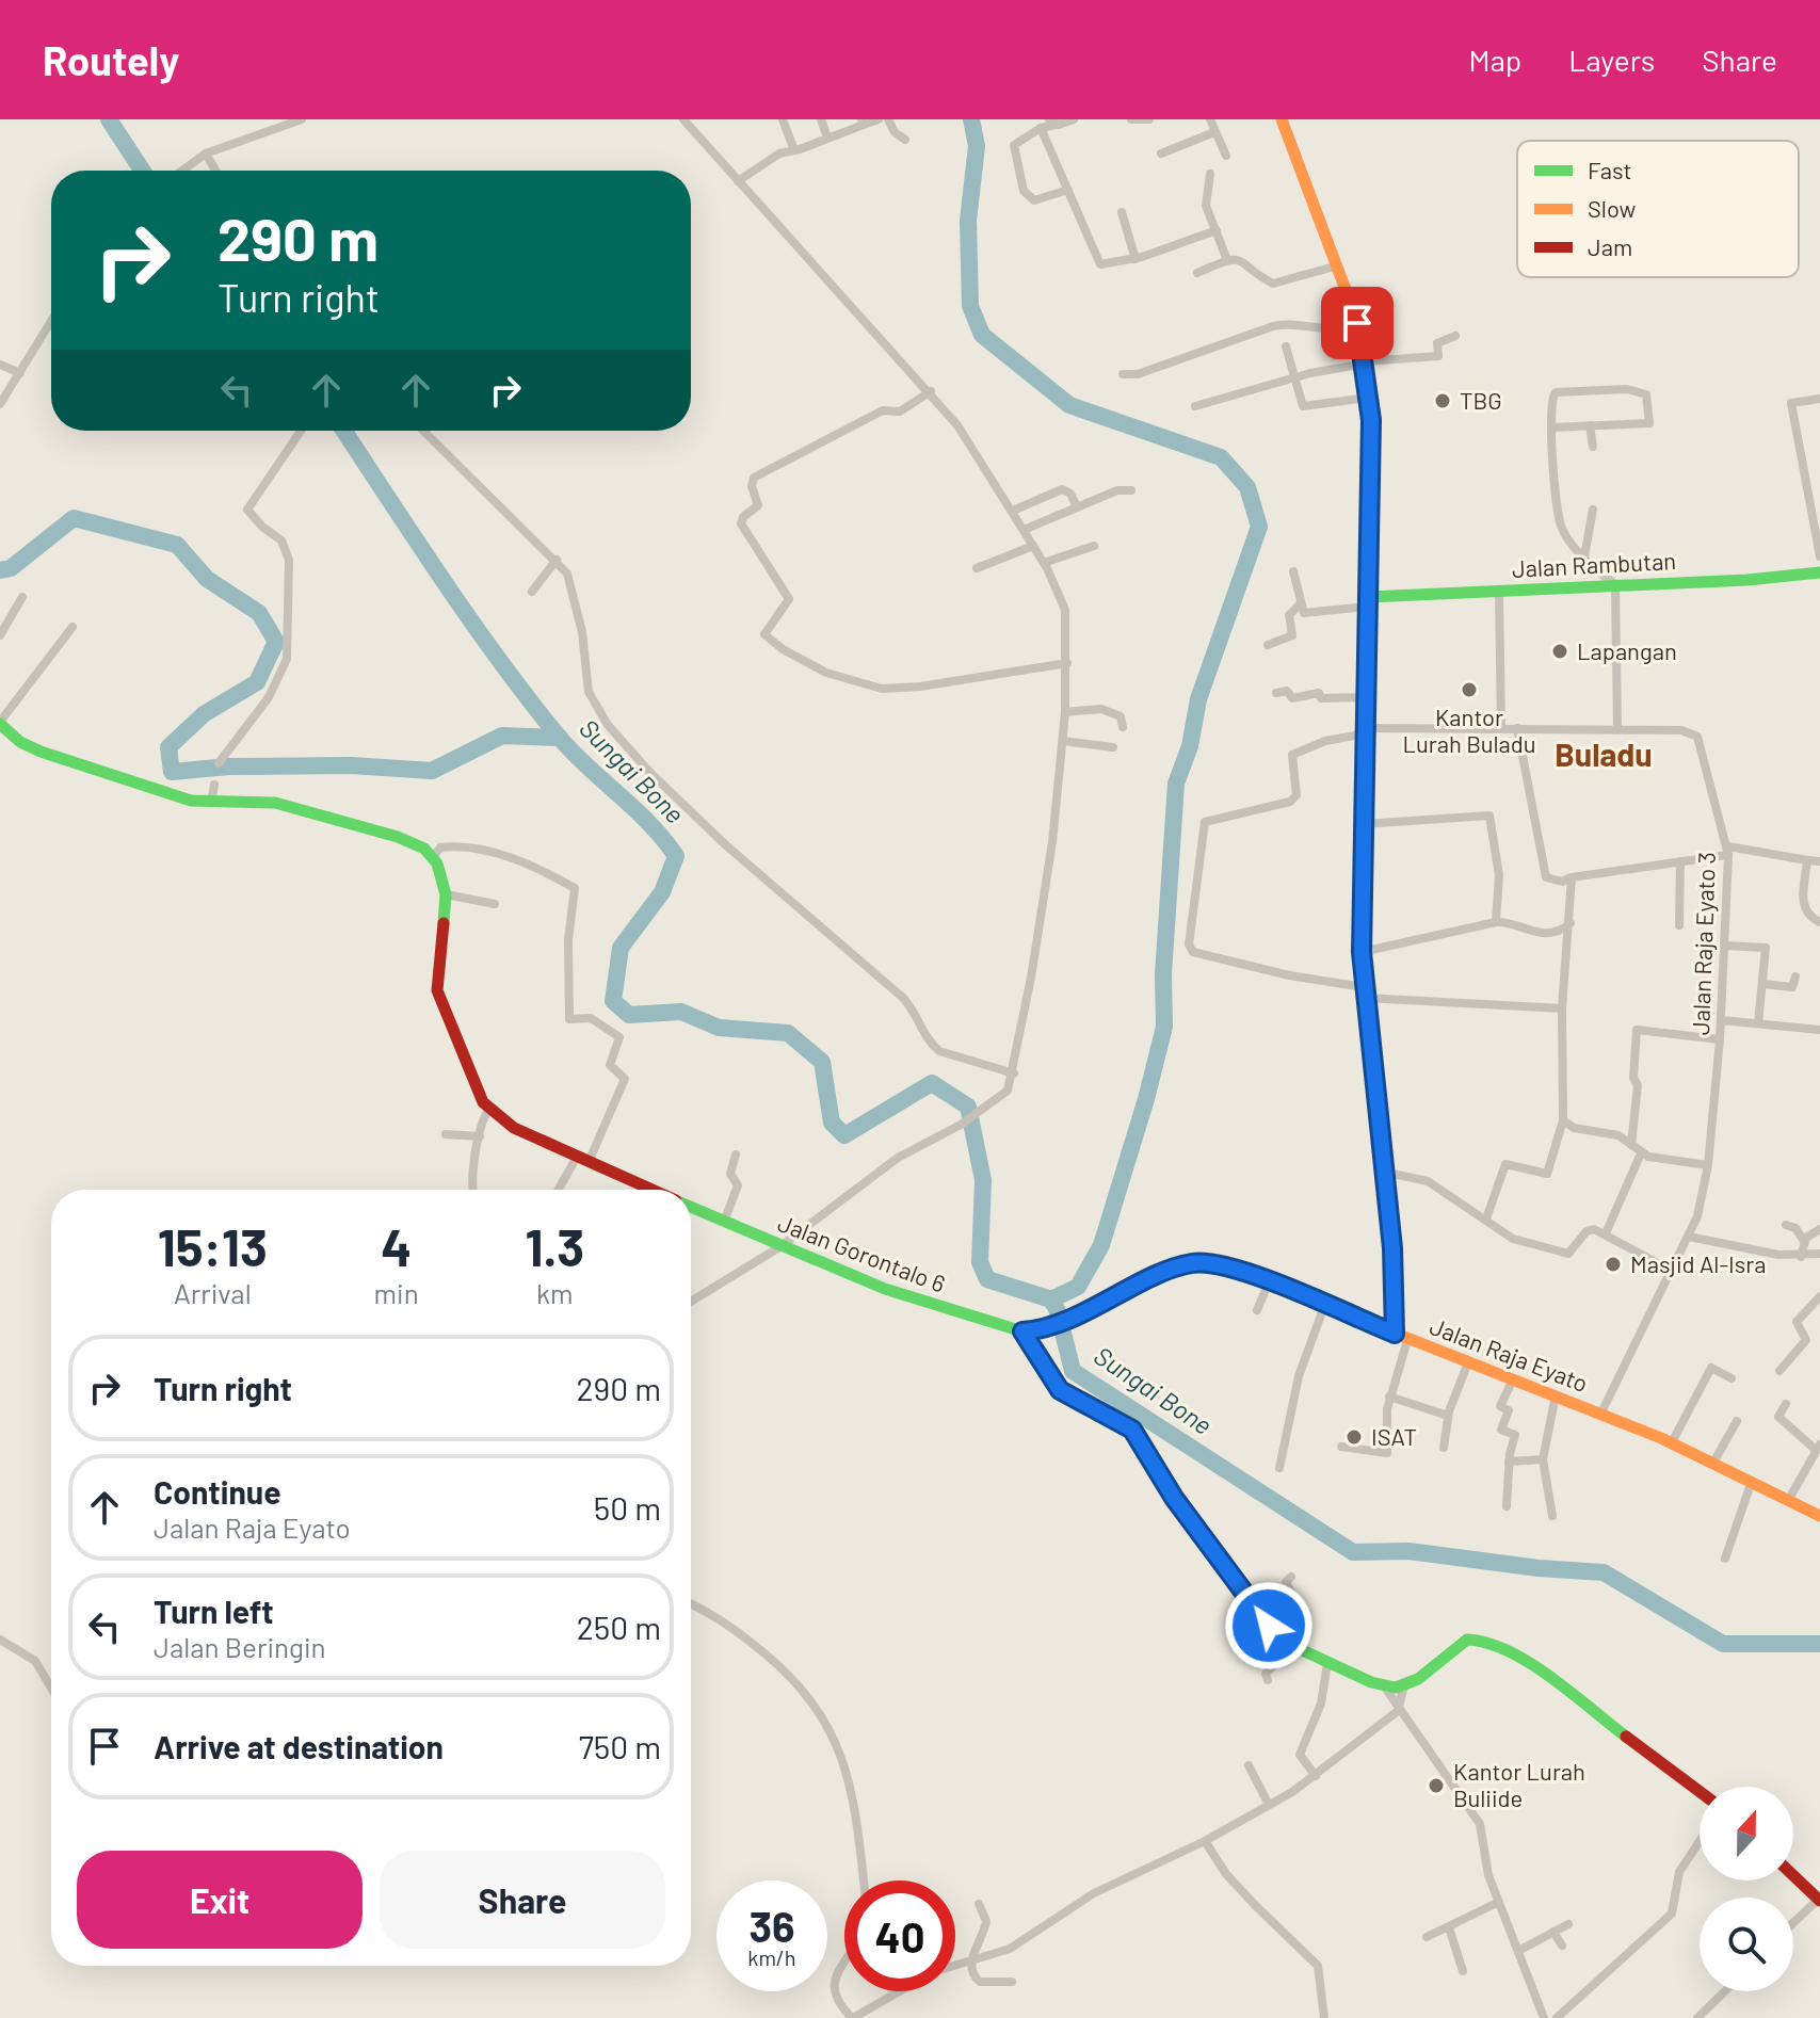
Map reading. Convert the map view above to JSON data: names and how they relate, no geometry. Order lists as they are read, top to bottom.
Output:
{
  "streets": {
    "street": [
      "Jalan Rambutan",
      "Jalan Raja Eyato 3",
      "Jalan Gorontalo 6",
      "Jalan Raja Eyato"
    ]
  },
  "crossings": [
    ["Jalan Raja Eyato 3", "Jalan Raja Eyato"],
    ["Jalan Gorontalo 6", "Jalan Raja Eyato"]
  ],
  "districts": ["Buladu"],
  "water": ["Sungai Bone"],
  "places": [
    "TBG",
    "Lapangan",
    "Kantor Lurah Buladu",
    "Masjid Al-Isra",
    "ISAT",
    "Kantor Lurah Buliide"
  ],
  "legend": ["Fast", "Slow", "Jam"],
  "north": "top",
  "page": {
    "header": "Routely",
    "nav": ["Map", "Layers", "Share"],
    "turn": ["290 m", "Turn right"],
    "eta": [
      "15:13",
      "Arrival",
      "4",
      "min",
      "1.3",
      "km"
    ],
    "list": [
      {
        "name": "Turn right",
        "value": "290 m"
      },
      {
        "name": "Continue",
        "note": "Jalan Raja Eyato",
        "value": "50 m"
      },
      {
        "name": "Turn left",
        "note": "Jalan Beringin",
        "value": "250 m"
      },
      {
        "name": "Arrive at destination",
        "value": "750 m"
      }
    ],
    "buttons": ["Exit", "Share"],
    "speed": "36 km/h",
    "limit": "40"
  }
}
